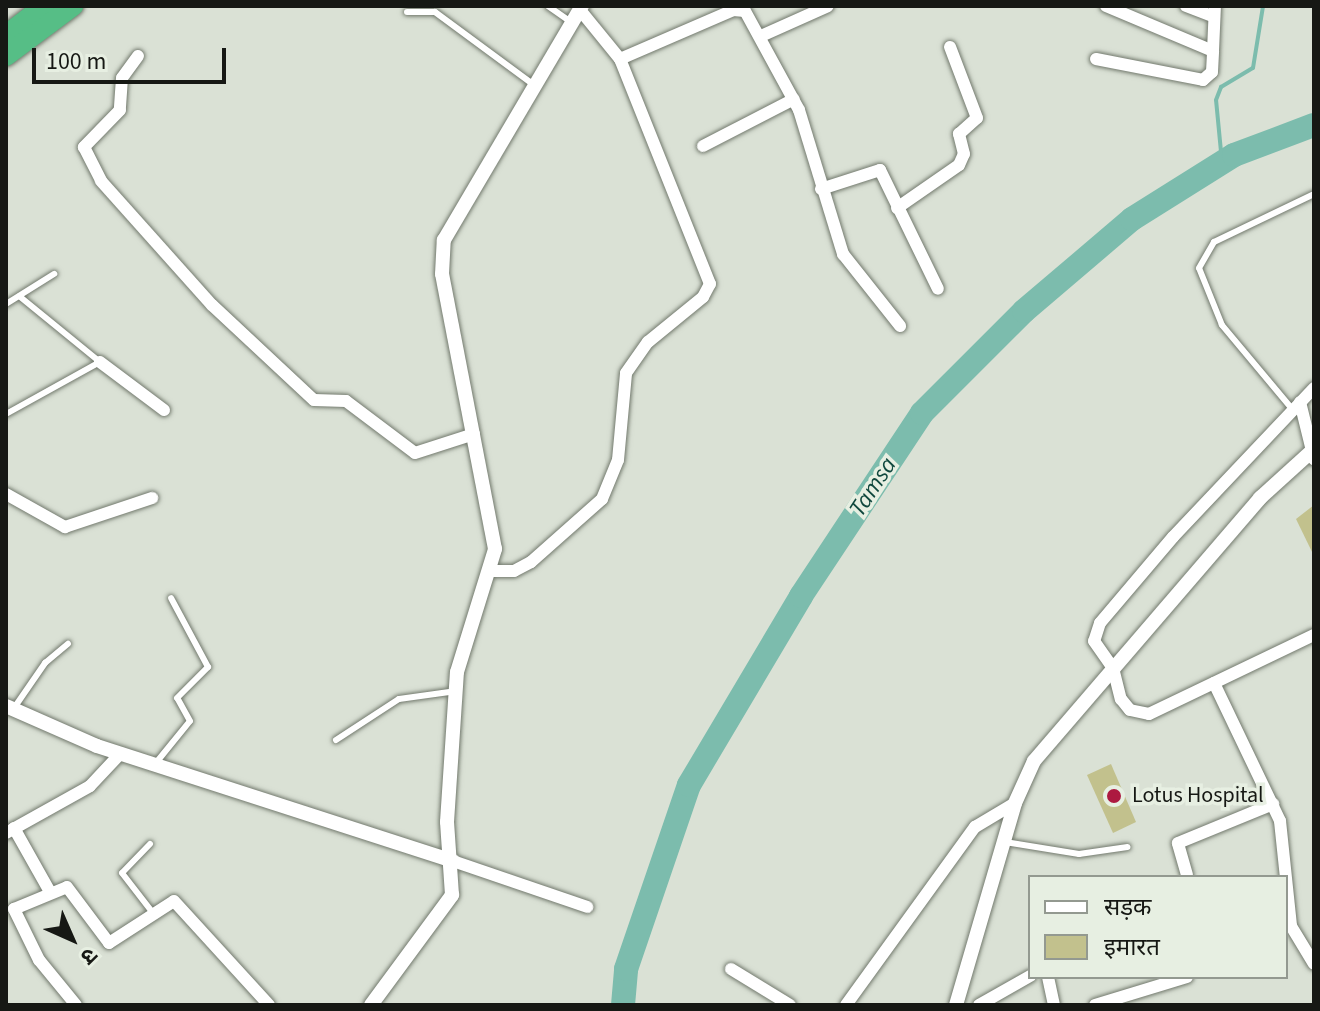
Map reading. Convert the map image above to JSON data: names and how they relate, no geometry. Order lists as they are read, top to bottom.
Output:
{
  "water": ["Tamsa"],
  "places": ["Lotus Hospital"],
  "legend": ["सड़क", "इमारत"],
  "scale_bar": "100 m",
  "north": "bottom right"
}
